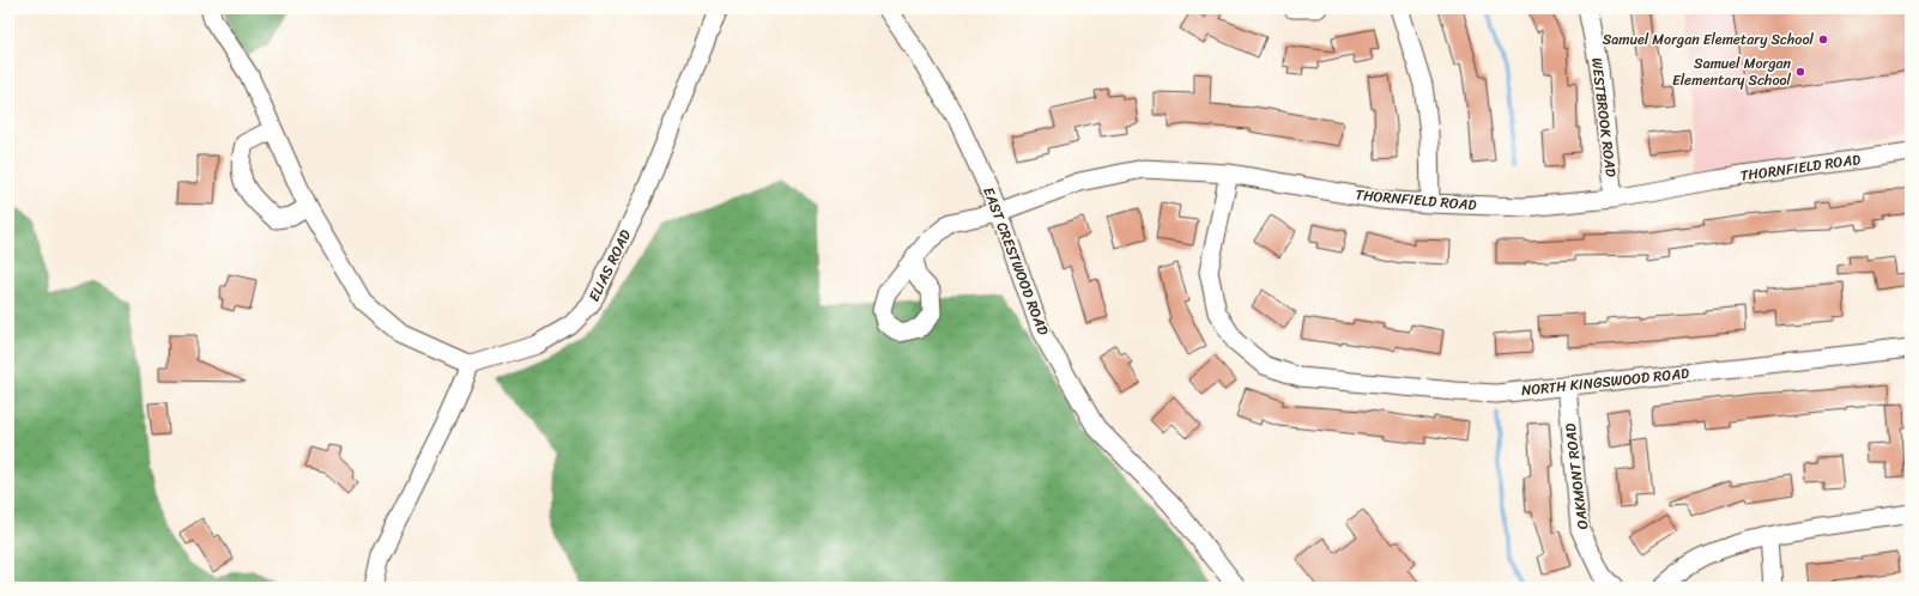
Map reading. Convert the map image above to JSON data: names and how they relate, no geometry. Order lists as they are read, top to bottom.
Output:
{
  "streets": {
    "street": [
      "WESTBROOK ROAD",
      "THORNFIELD ROAD",
      "EAST CRESTWOOD ROAD",
      "ELIAS ROAD",
      "NORTH KINGSWOOD ROAD",
      "OAKMONT ROAD"
    ]
  },
  "crossings": [
    ["WESTBROOK ROAD", "THORNFIELD ROAD"],
    ["THORNFIELD ROAD", "EAST CRESTWOOD ROAD"],
    ["THORNFIELD ROAD", "NORTH KINGSWOOD ROAD"],
    ["NORTH KINGSWOOD ROAD", "OAKMONT ROAD"]
  ],
  "places": ["Samuel Morgan Elemetary School", "Samuel Morgan Elementary School"]
}
